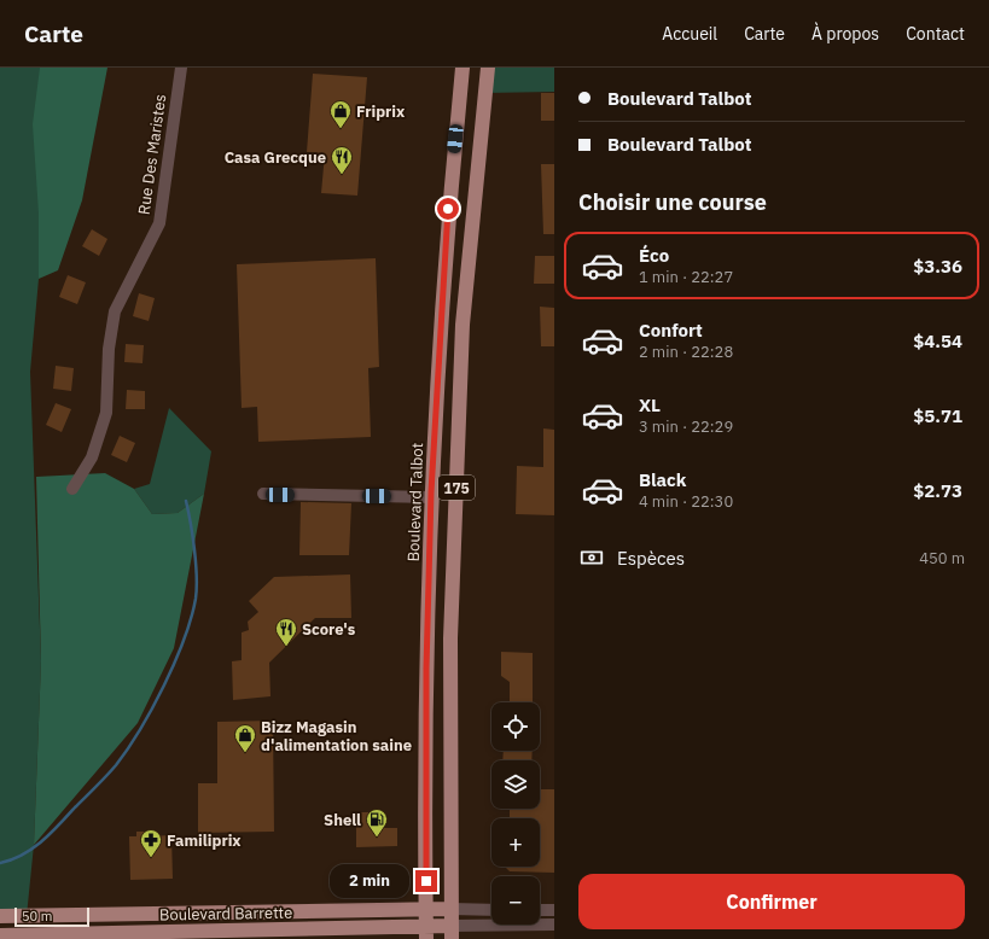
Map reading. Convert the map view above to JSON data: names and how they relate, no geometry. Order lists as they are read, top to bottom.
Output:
{
  "streets": {
    "main road": ["175", "Boulevard Talbot", "Boulevard Barrette"],
    "street": ["Rue Des Maristes"]
  },
  "crossings": [
    ["175", "Boulevard Barrette"],
    ["Boulevard Talbot", "Boulevard Barrette"]
  ],
  "places": {
    "shop": ["Friprix", "Bizz Magasin d'alimentation saine"],
    "restaurant": ["Casa Grecque", "Score's"],
    "fuel station": ["Shell"],
    "pharmacy": ["Familiprix"]
  },
  "scale_bar": "50 m",
  "page": {
    "header": "Carte",
    "nav": [
      "Accueil",
      "Carte",
      "À propos",
      "Contact"
    ],
    "banner": ["Boulevard Talbot", "Boulevard Talbot"],
    "heading": "Choisir une course",
    "list": [
      {
        "name": "Éco",
        "note": "1 min · 22:27",
        "value": "$3.36"
      },
      {
        "name": "Confort",
        "note": "2 min · 22:28",
        "value": "$4.54"
      },
      {
        "name": "XL",
        "note": "3 min · 22:29",
        "value": "$5.71"
      },
      {
        "name": "Black",
        "note": "4 min · 22:30",
        "value": "$2.73"
      }
    ],
    "pay": ["Espèces", "450 m"],
    "map_buttons": ["+", "−"],
    "bubble": "2 min",
    "buttons": "Confirmer",
    "scale": "50 m"
  }
}
